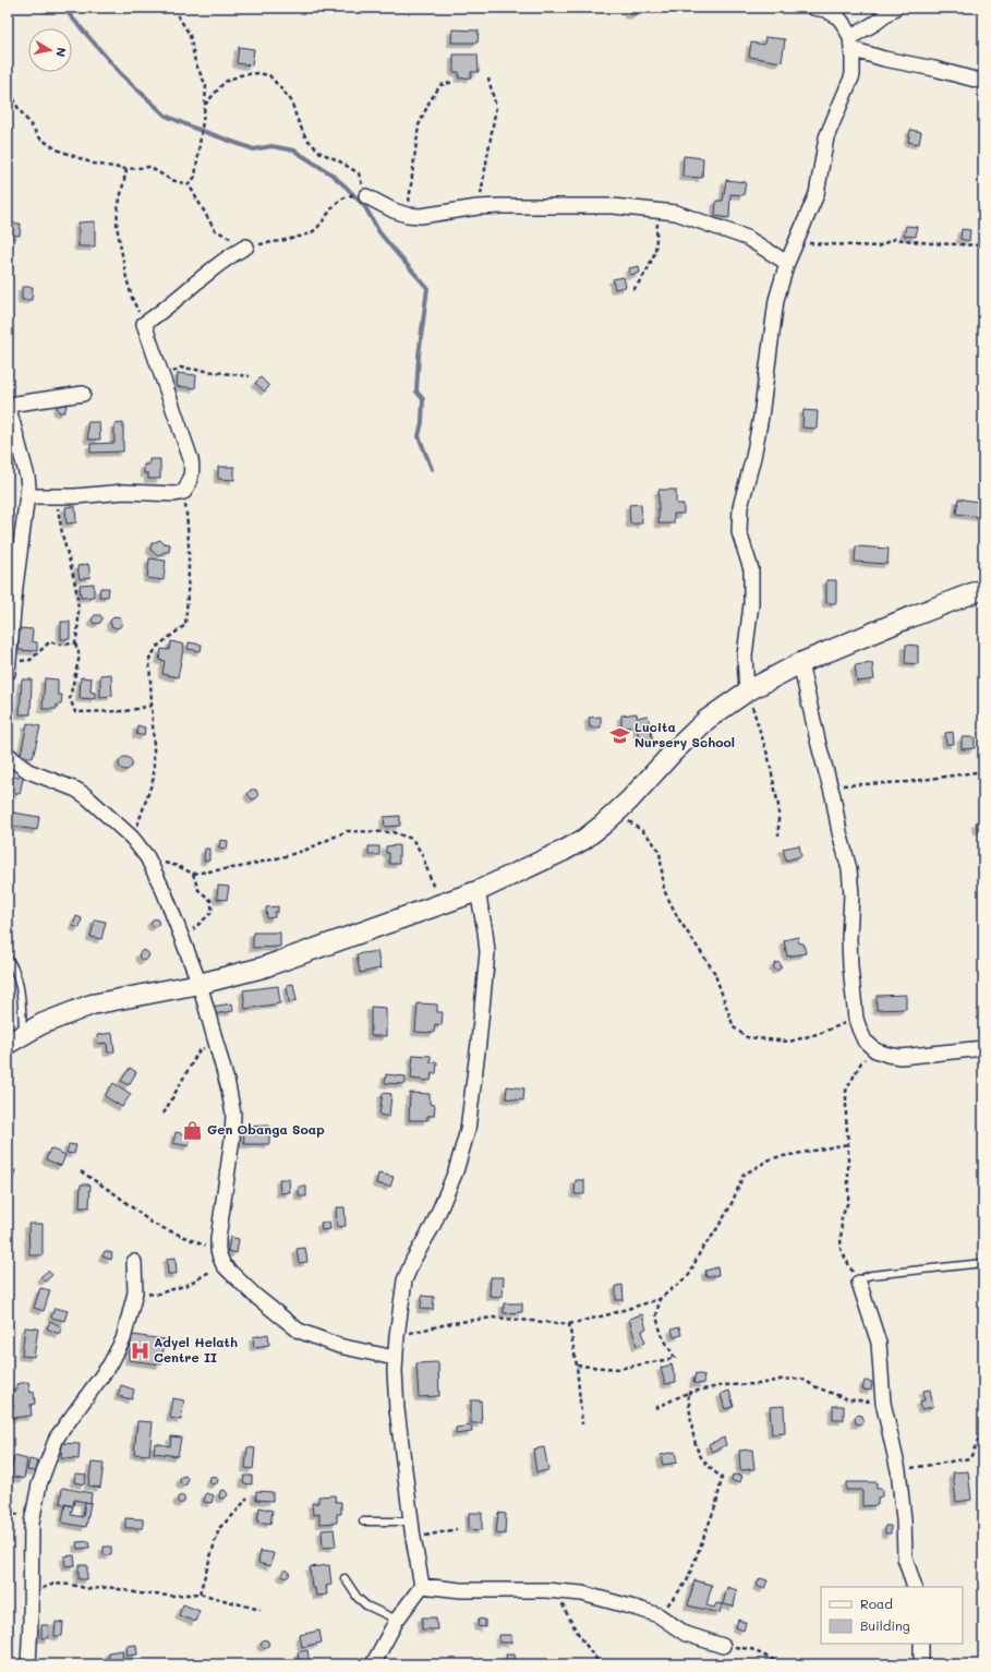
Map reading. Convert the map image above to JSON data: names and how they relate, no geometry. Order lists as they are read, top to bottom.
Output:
{
  "places": {
    "school or university": ["Lucita Nursery School"],
    "shop": ["Gen Obanga Soap"],
    "hospital": ["Adyel Helath Centre II"]
  },
  "legend": ["Road", "Building"],
  "north": "right"
}
